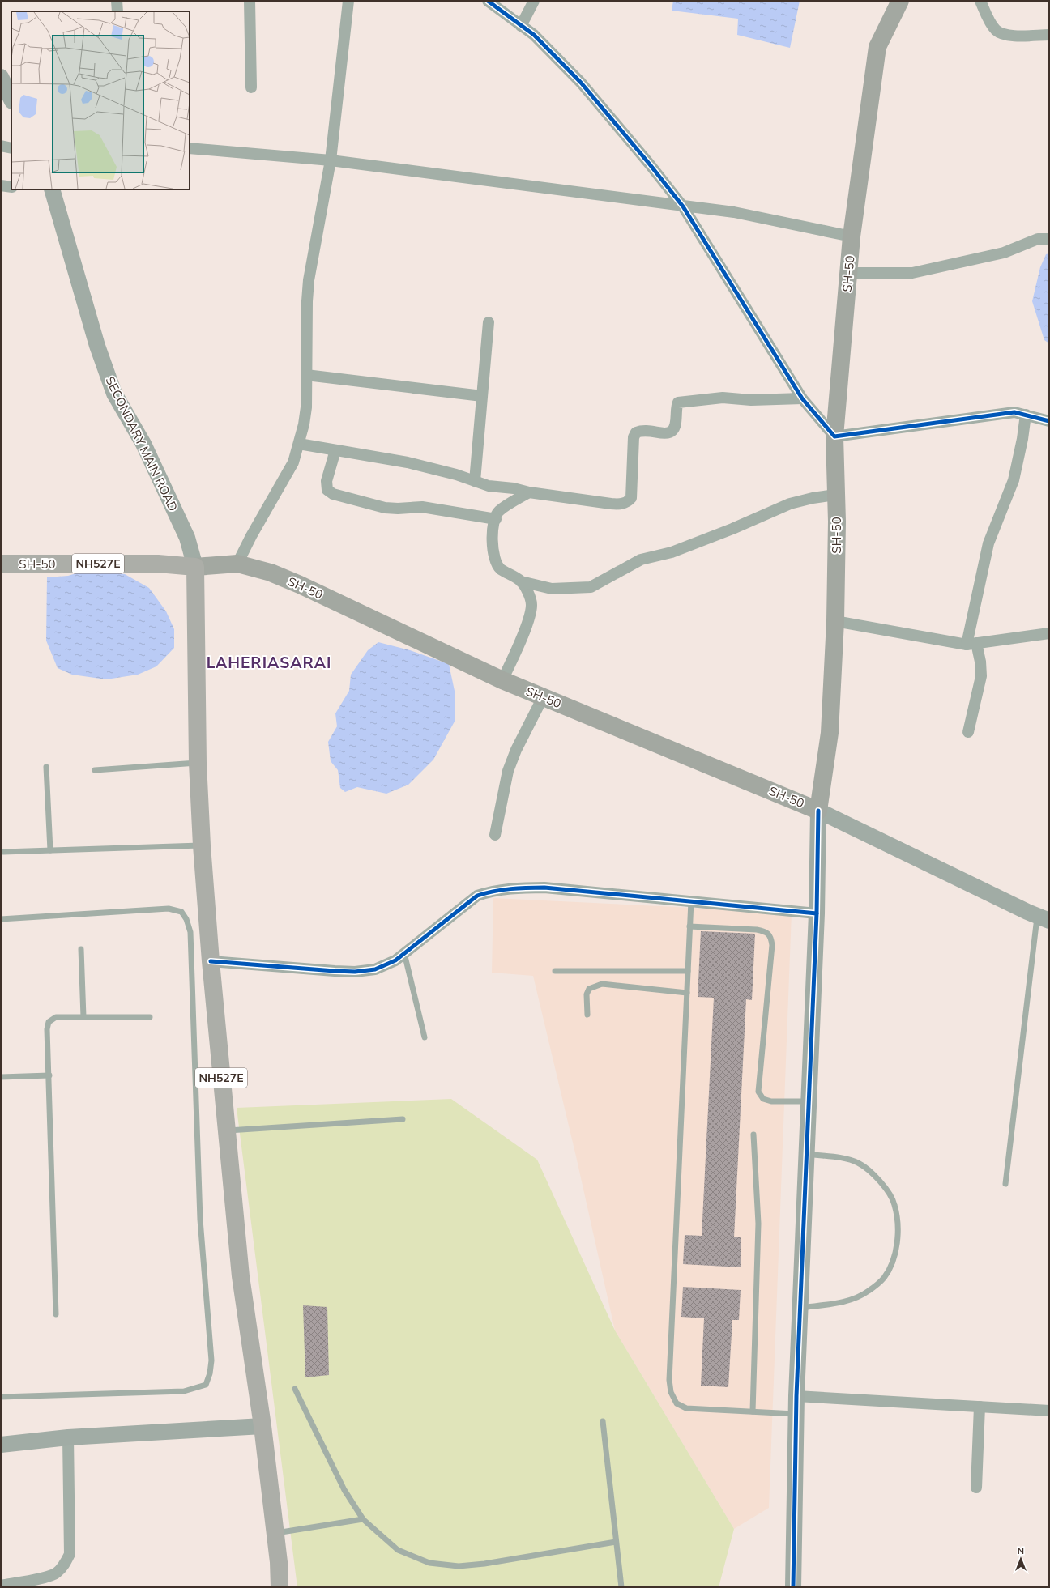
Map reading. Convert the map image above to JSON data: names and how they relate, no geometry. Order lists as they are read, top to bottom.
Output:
{
  "streets": {
    "highway": ["SH-50", "NH527E"],
    "street": ["SECONDARY MAIN ROAD"]
  },
  "crossings": [
    ["SH-50", "SECONDARY MAIN ROAD"],
    ["SH-50", "NH527E"],
    ["SECONDARY MAIN ROAD", "NH527E"]
  ],
  "districts": ["LAHERIASARAI"],
  "north": "top"
}
